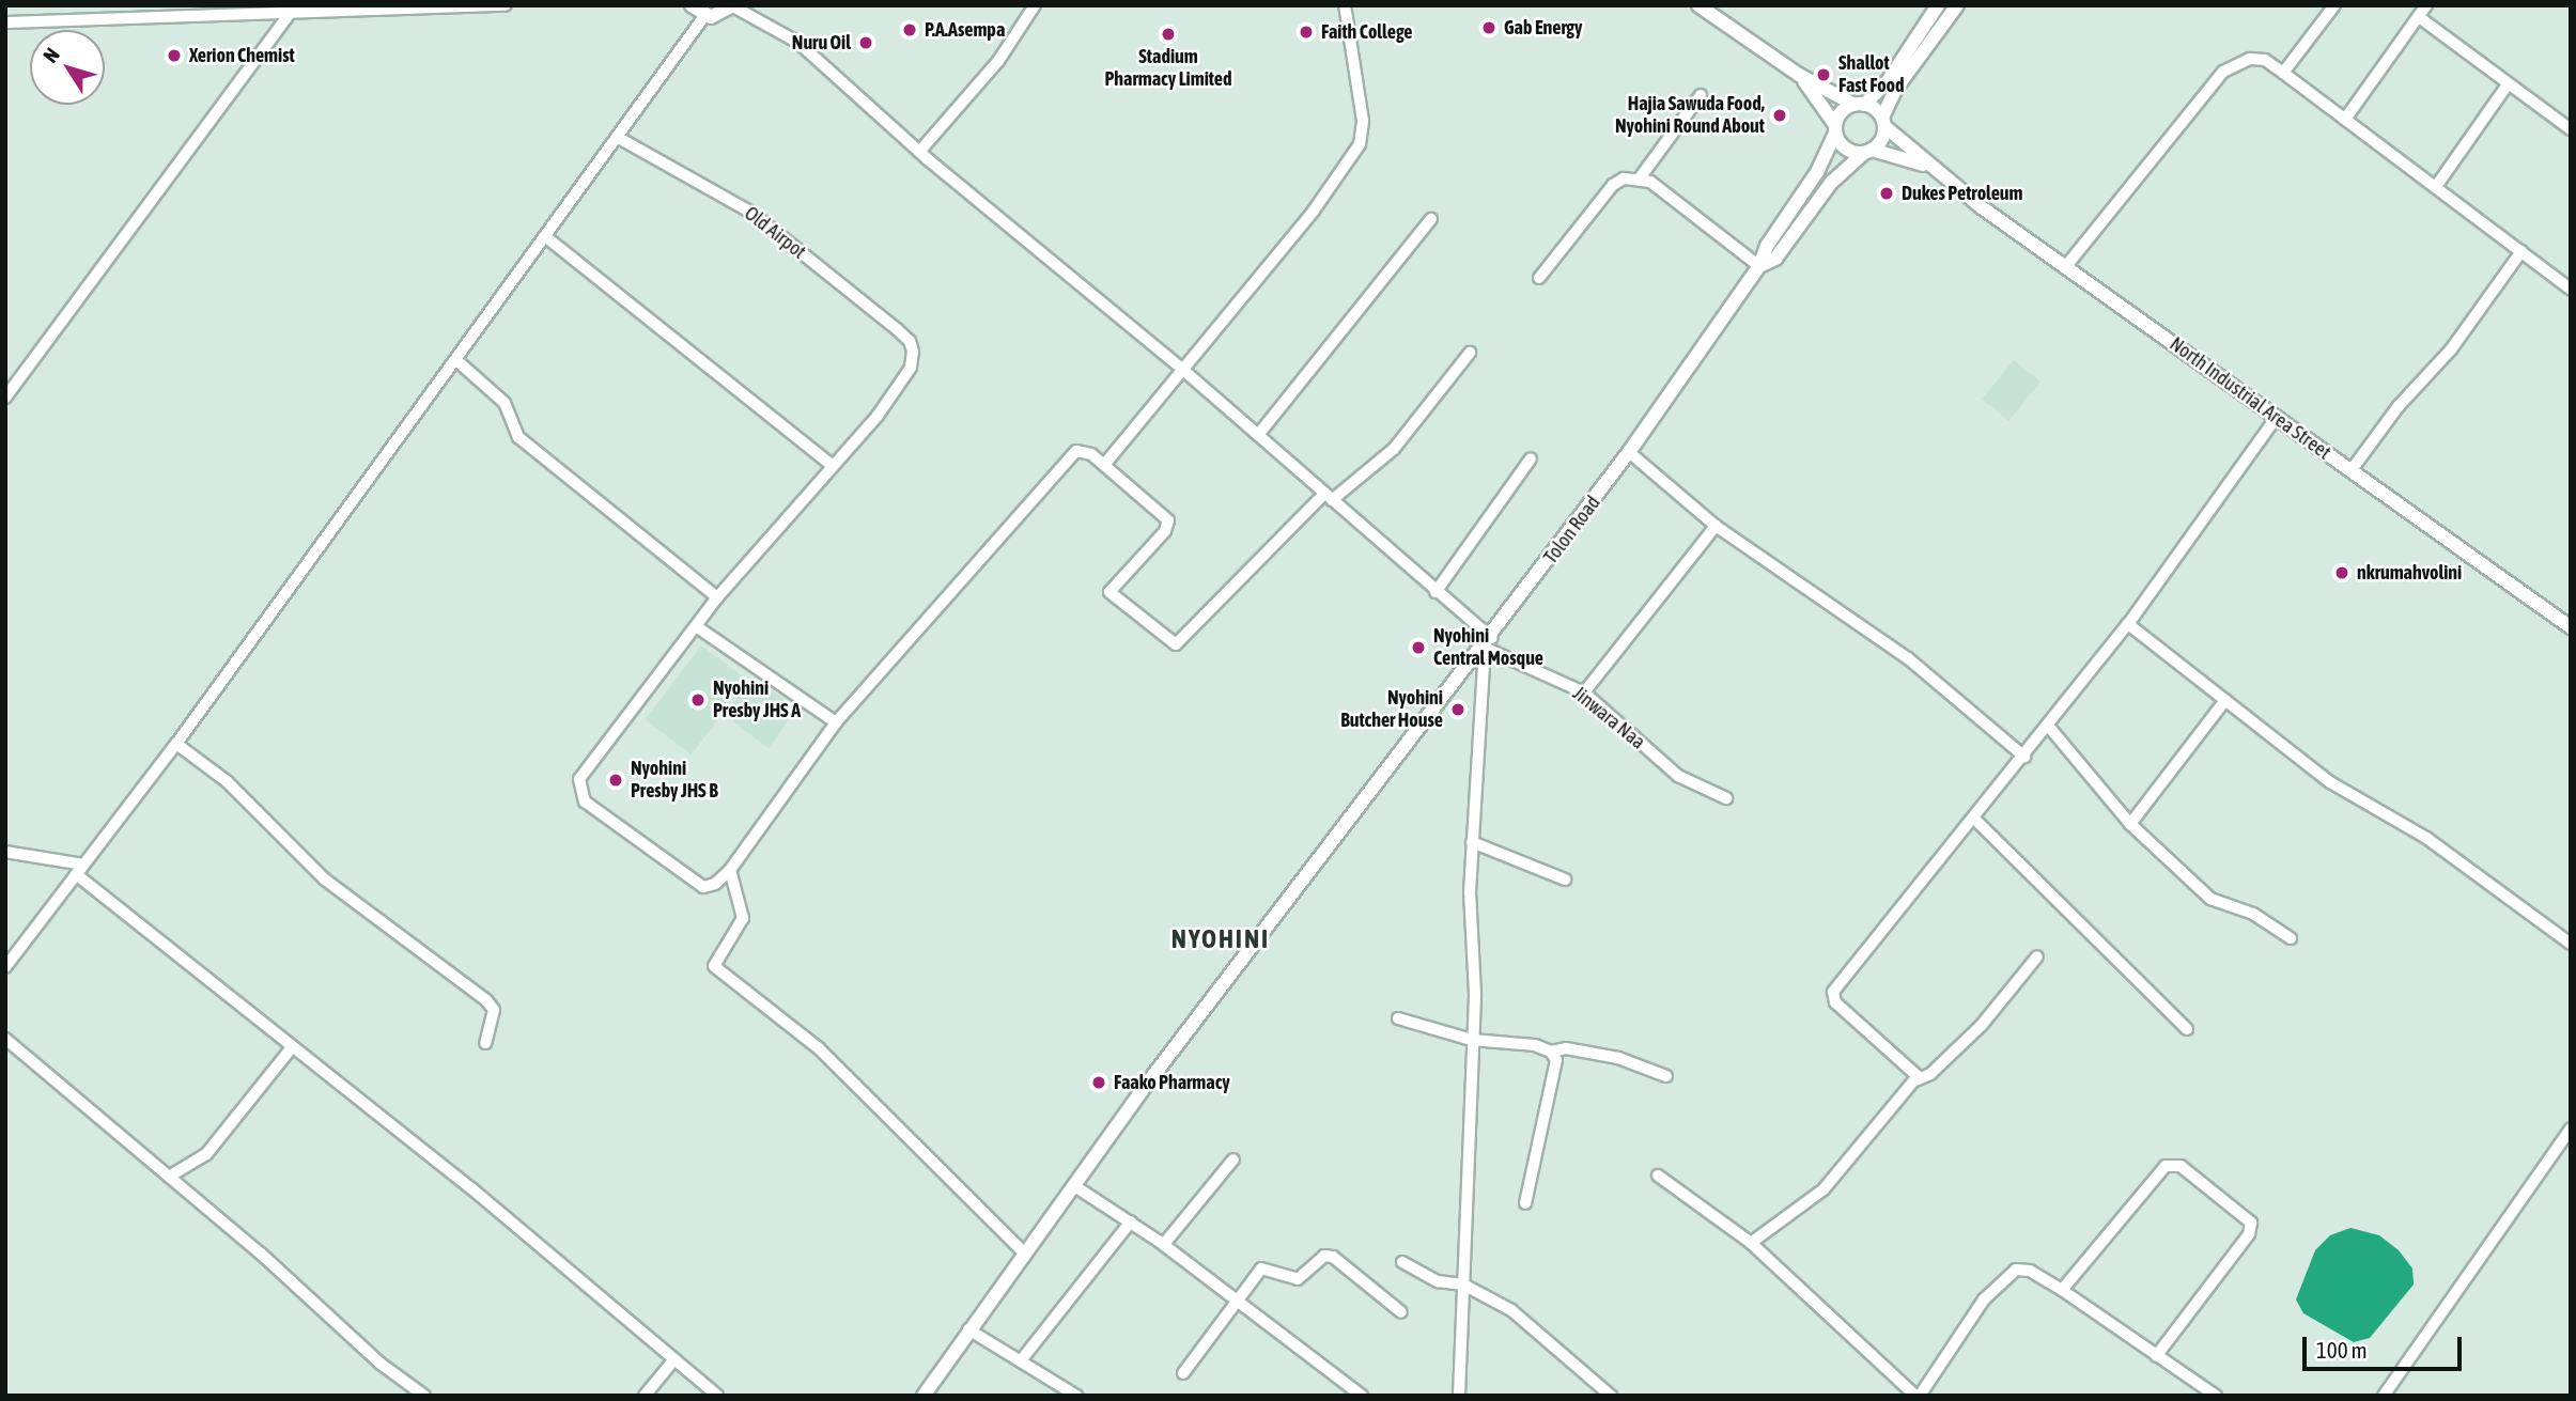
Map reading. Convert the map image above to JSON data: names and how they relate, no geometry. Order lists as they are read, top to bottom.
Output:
{
  "streets": {
    "main road": ["North Industrial Area Street", "Tolon Road"],
    "street": ["Old Airpot", "Jinwara Naa"]
  },
  "crossings": [
    ["Tolon Road", "Jinwara Naa"]
  ],
  "districts": ["NYOHINI"],
  "places": [
    "Gab Energy",
    "P.A.Asempa",
    "Faith College",
    "Stadium Pharmacy Limited",
    "Nuru Oil",
    "Xerion Chemist",
    "Shallot Fast Food",
    "Hajia Sawuda Food, Nyohini Round About",
    "Dukes Petroleum",
    "nkrumahvolini",
    "Nyohini Central Mosque",
    "Nyohini Presby JHS A",
    "Nyohini Butcher House",
    "Nyohini Presby JHS B",
    "Faako Pharmacy"
  ],
  "scale_bar": "100 m",
  "north": "top left"
}
